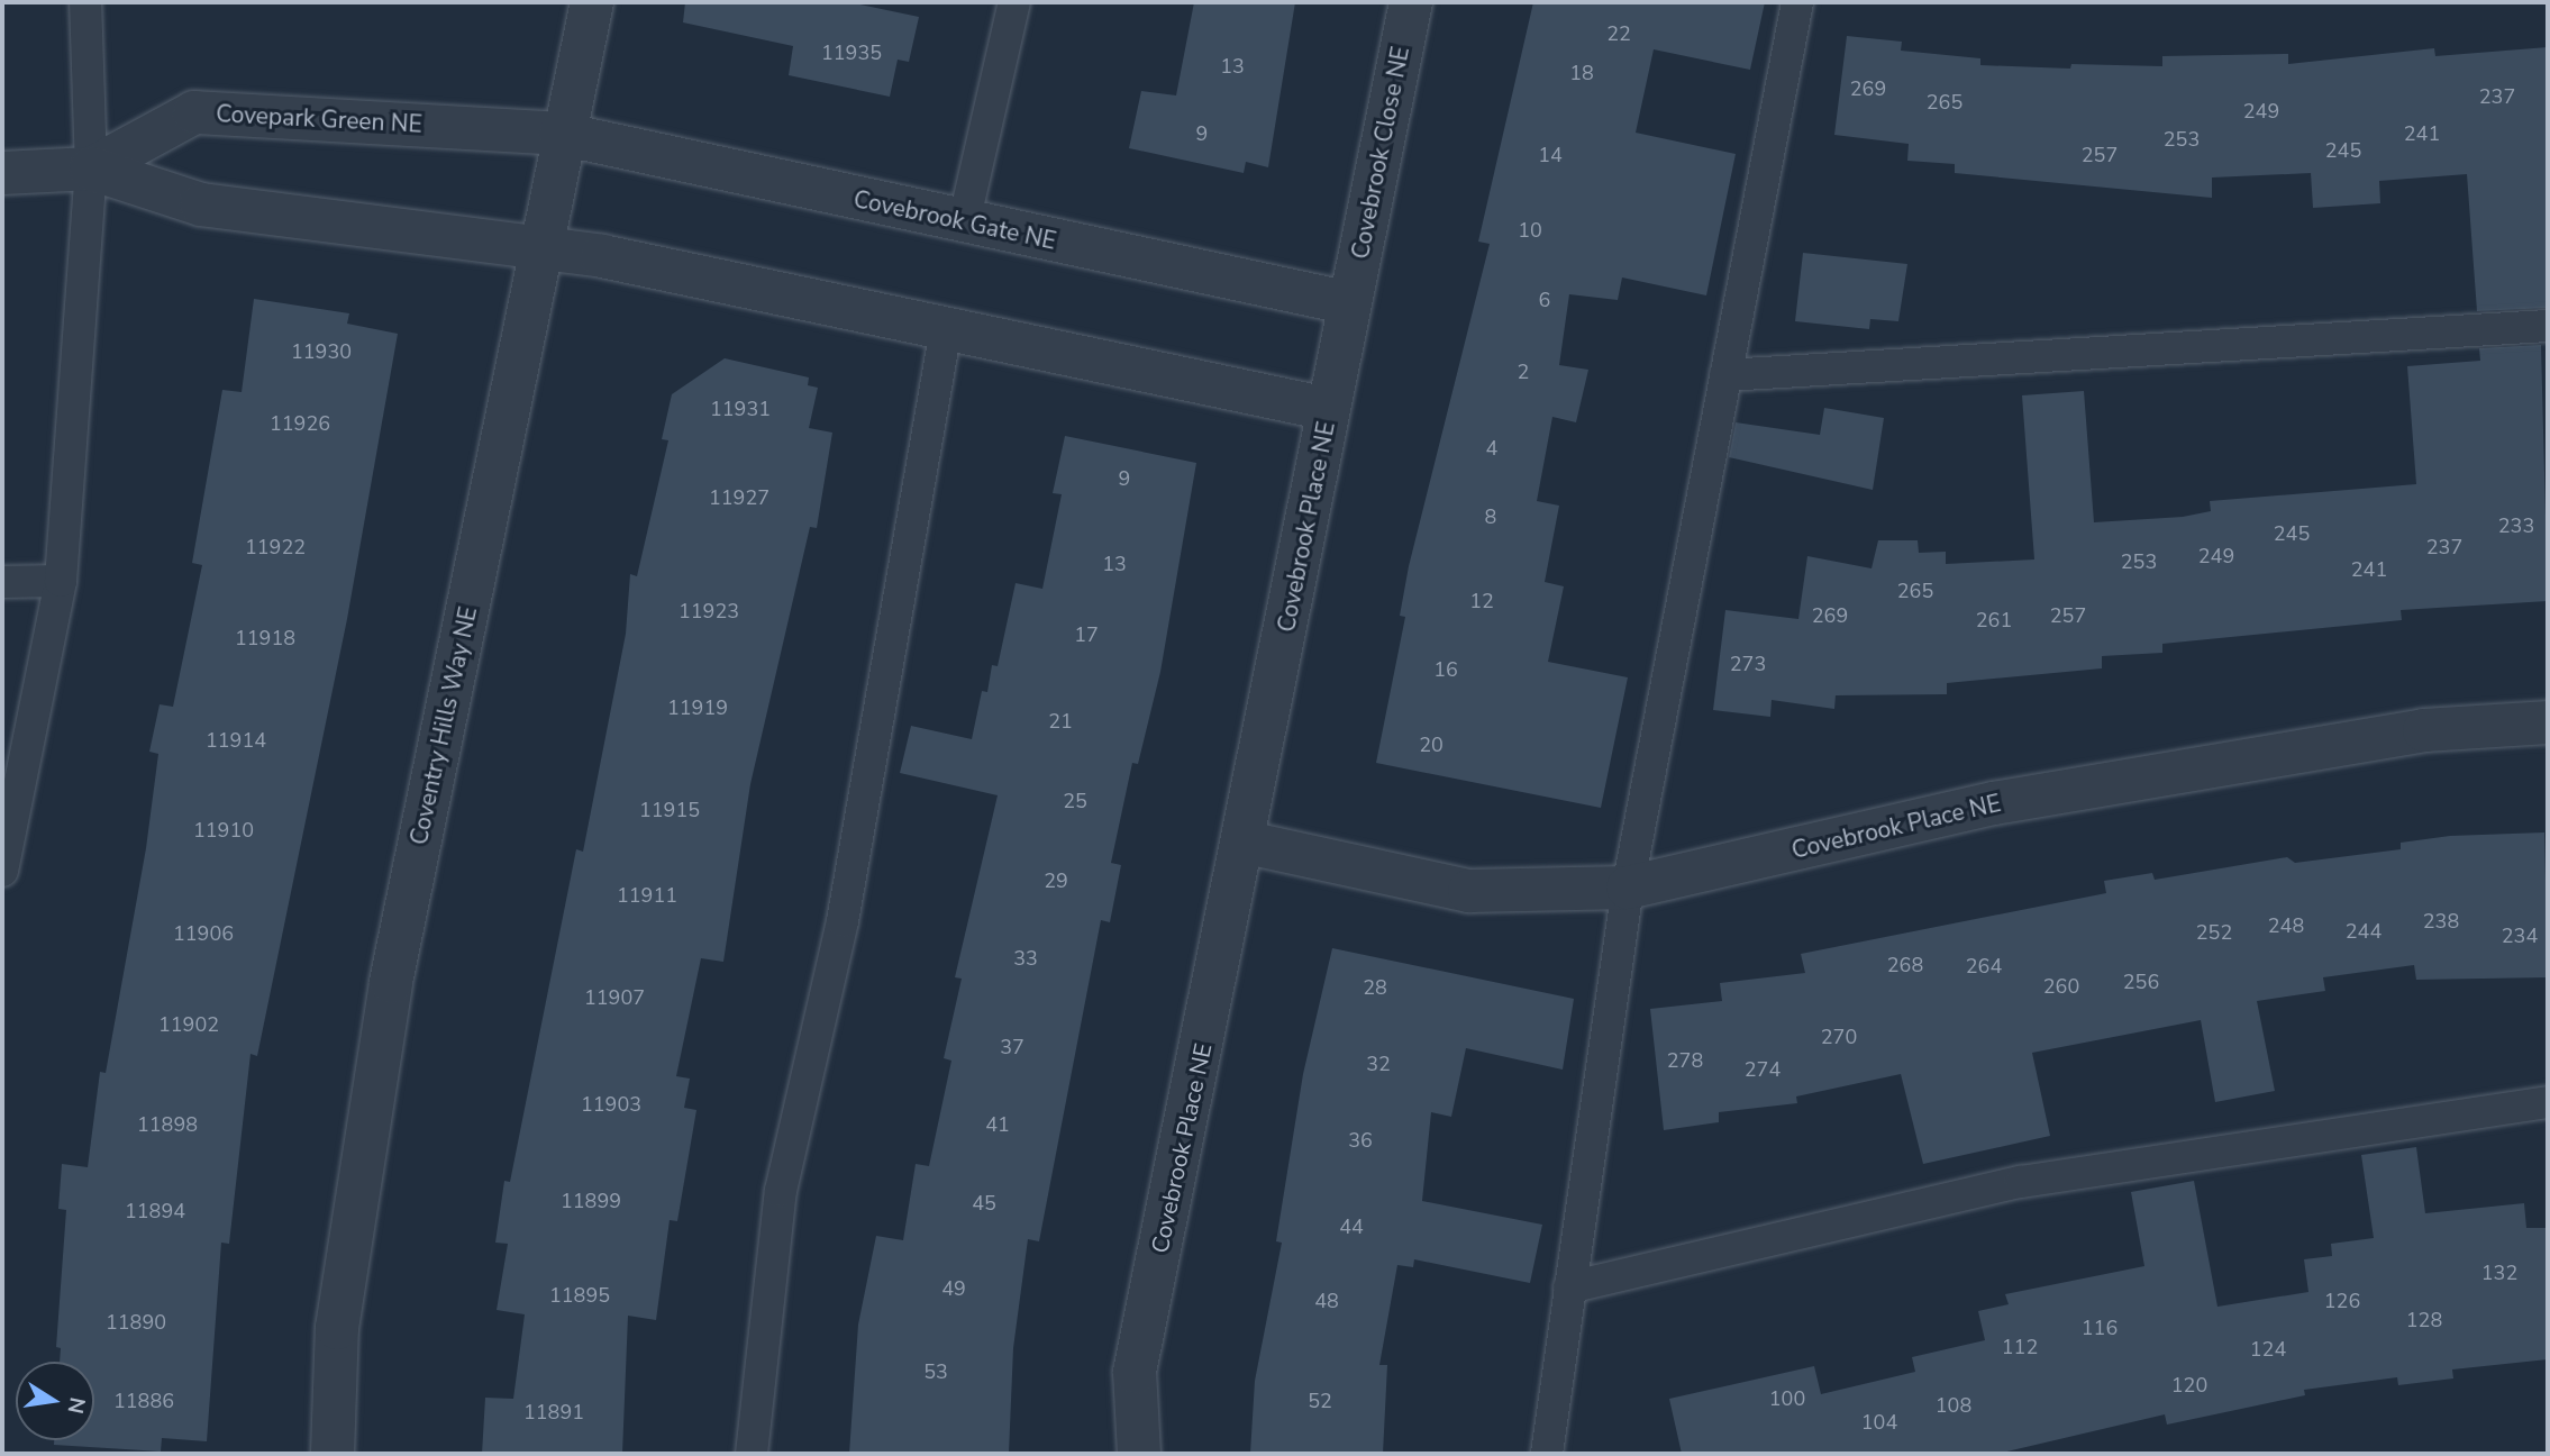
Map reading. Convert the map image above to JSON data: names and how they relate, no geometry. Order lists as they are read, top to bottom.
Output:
{
  "streets": {
    "street": [
      "Covepark Green NE",
      "Covebrook Close NE",
      "Covebrook Gate NE",
      "Covebrook Place NE",
      "Coventry Hills Way NE"
    ]
  },
  "crossings": [
    ["Covepark Green NE", "Covebrook Gate NE"],
    ["Covepark Green NE", "Coventry Hills Way NE"],
    ["Covebrook Close NE", "Covebrook Gate NE"],
    ["Covebrook Close NE", "Covebrook Place NE"],
    ["Covebrook Gate NE", "Covebrook Place NE"],
    ["Covebrook Gate NE", "Coventry Hills Way NE"]
  ],
  "house_numbers": [
    "22",
    "11935",
    "13",
    "18",
    "269",
    "237",
    "265",
    "249",
    "9",
    "241",
    "253",
    "245",
    "14",
    "257",
    "10",
    "6",
    "11930",
    "2",
    "11931",
    "11926",
    "4",
    "9",
    "11927",
    "8",
    "233",
    "245",
    "11922",
    "237",
    "249",
    "253",
    "13",
    "241",
    "265",
    "12",
    "11923",
    "269",
    "257",
    "261",
    "17",
    "11918",
    "273",
    "16",
    "11919",
    "21",
    "11914",
    "20",
    "25",
    "11915",
    "11910",
    "29",
    "11911",
    "238",
    "248",
    "244",
    "252",
    "11906",
    "234",
    "33",
    "268",
    "264",
    "256",
    "260",
    "28",
    "11907",
    "11902",
    "270",
    "37",
    "278",
    "32",
    "274",
    "11903",
    "11898",
    "41",
    "36",
    "11899",
    "45",
    "11894",
    "44",
    "132",
    "49",
    "11895",
    "48",
    "126",
    "128",
    "11890",
    "116",
    "112",
    "124",
    "53",
    "120",
    "100",
    "11886",
    "52",
    "108",
    "11891",
    "104"
  ],
  "north": "right"
}
